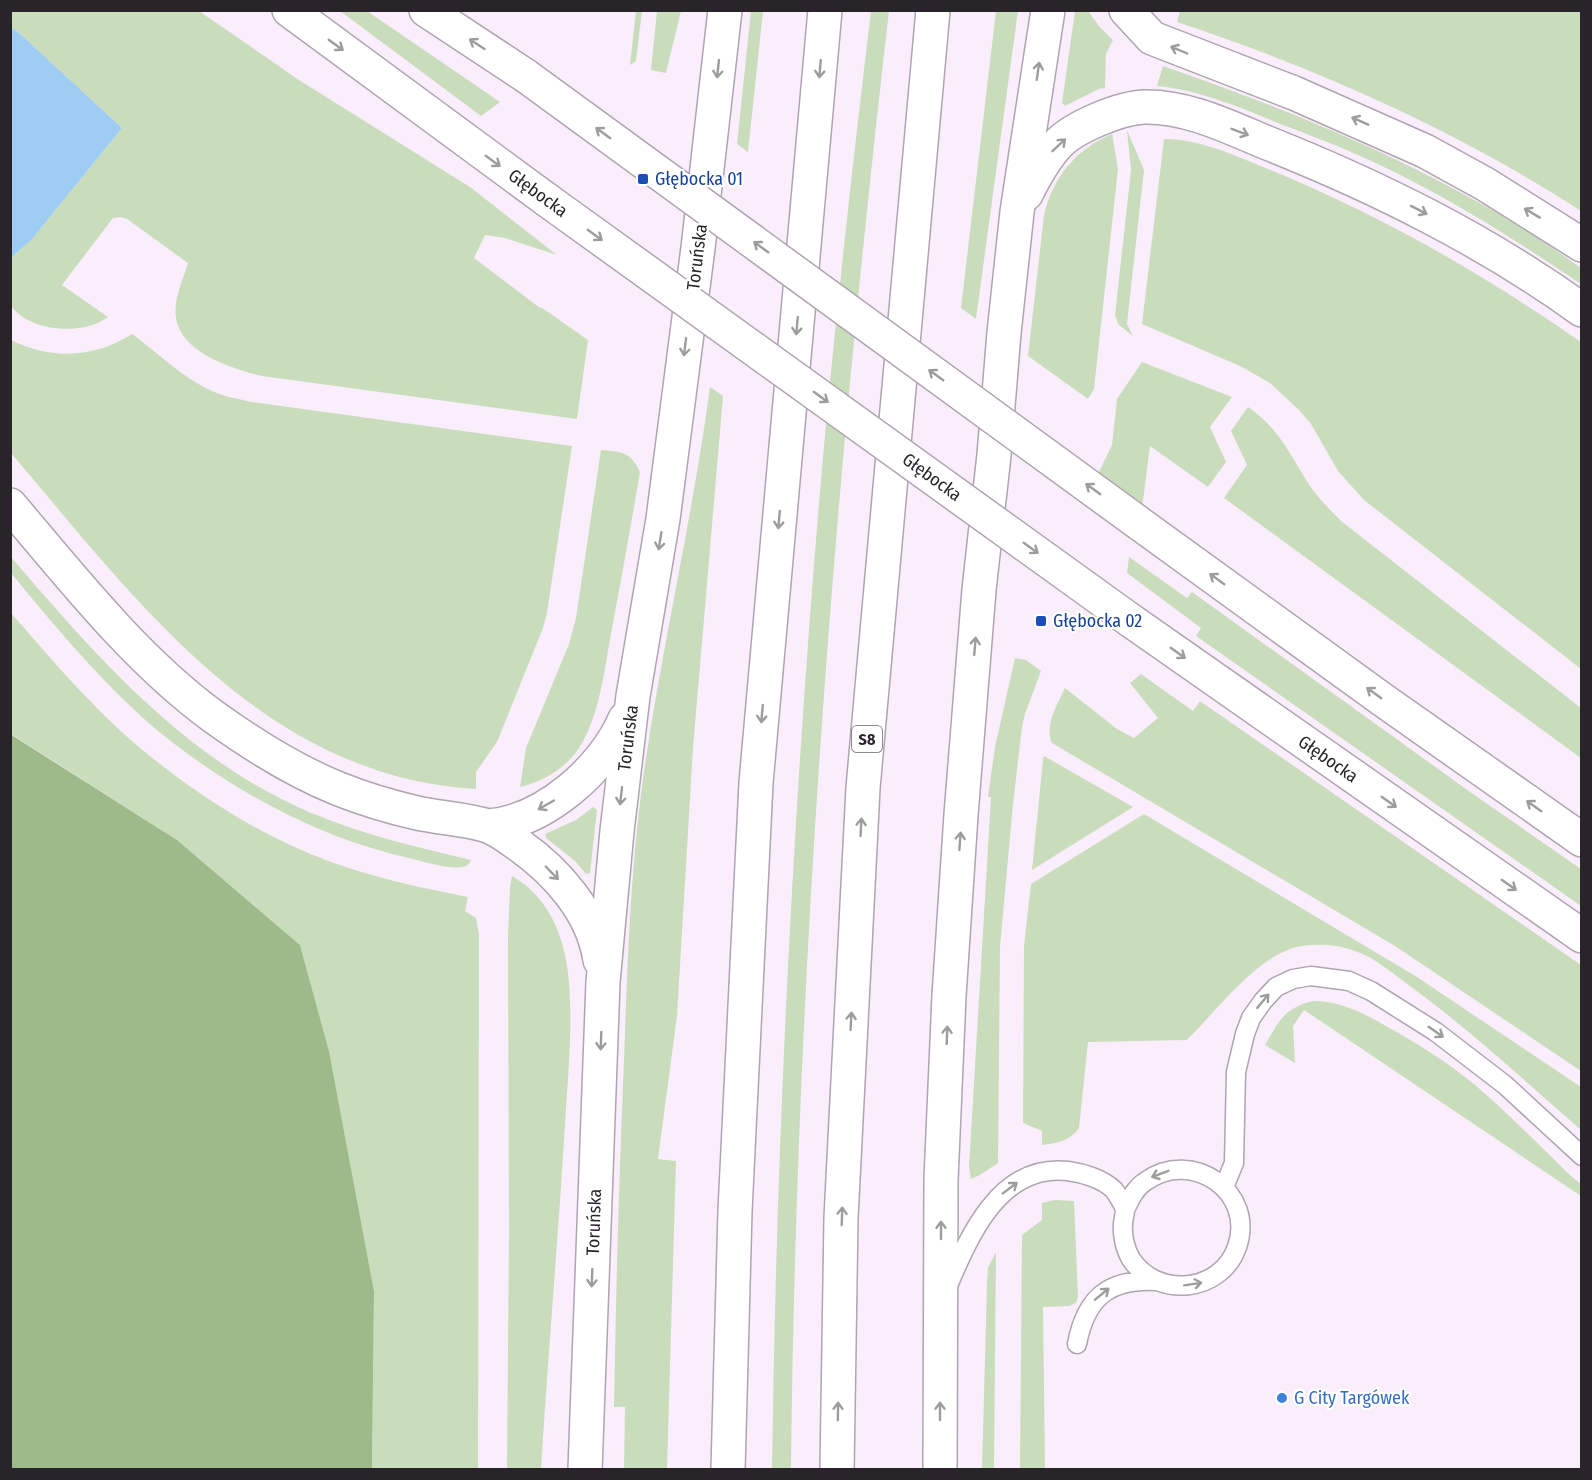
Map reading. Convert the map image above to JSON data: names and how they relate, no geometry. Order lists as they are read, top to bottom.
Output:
{
  "streets": {
    "main road": ["Głębocka", "Toruńska", "S8"]
  },
  "places": {
    "transit": ["Głębocka 01", "Głębocka 02"],
    "other": ["G City Targówek"]
  }
}
